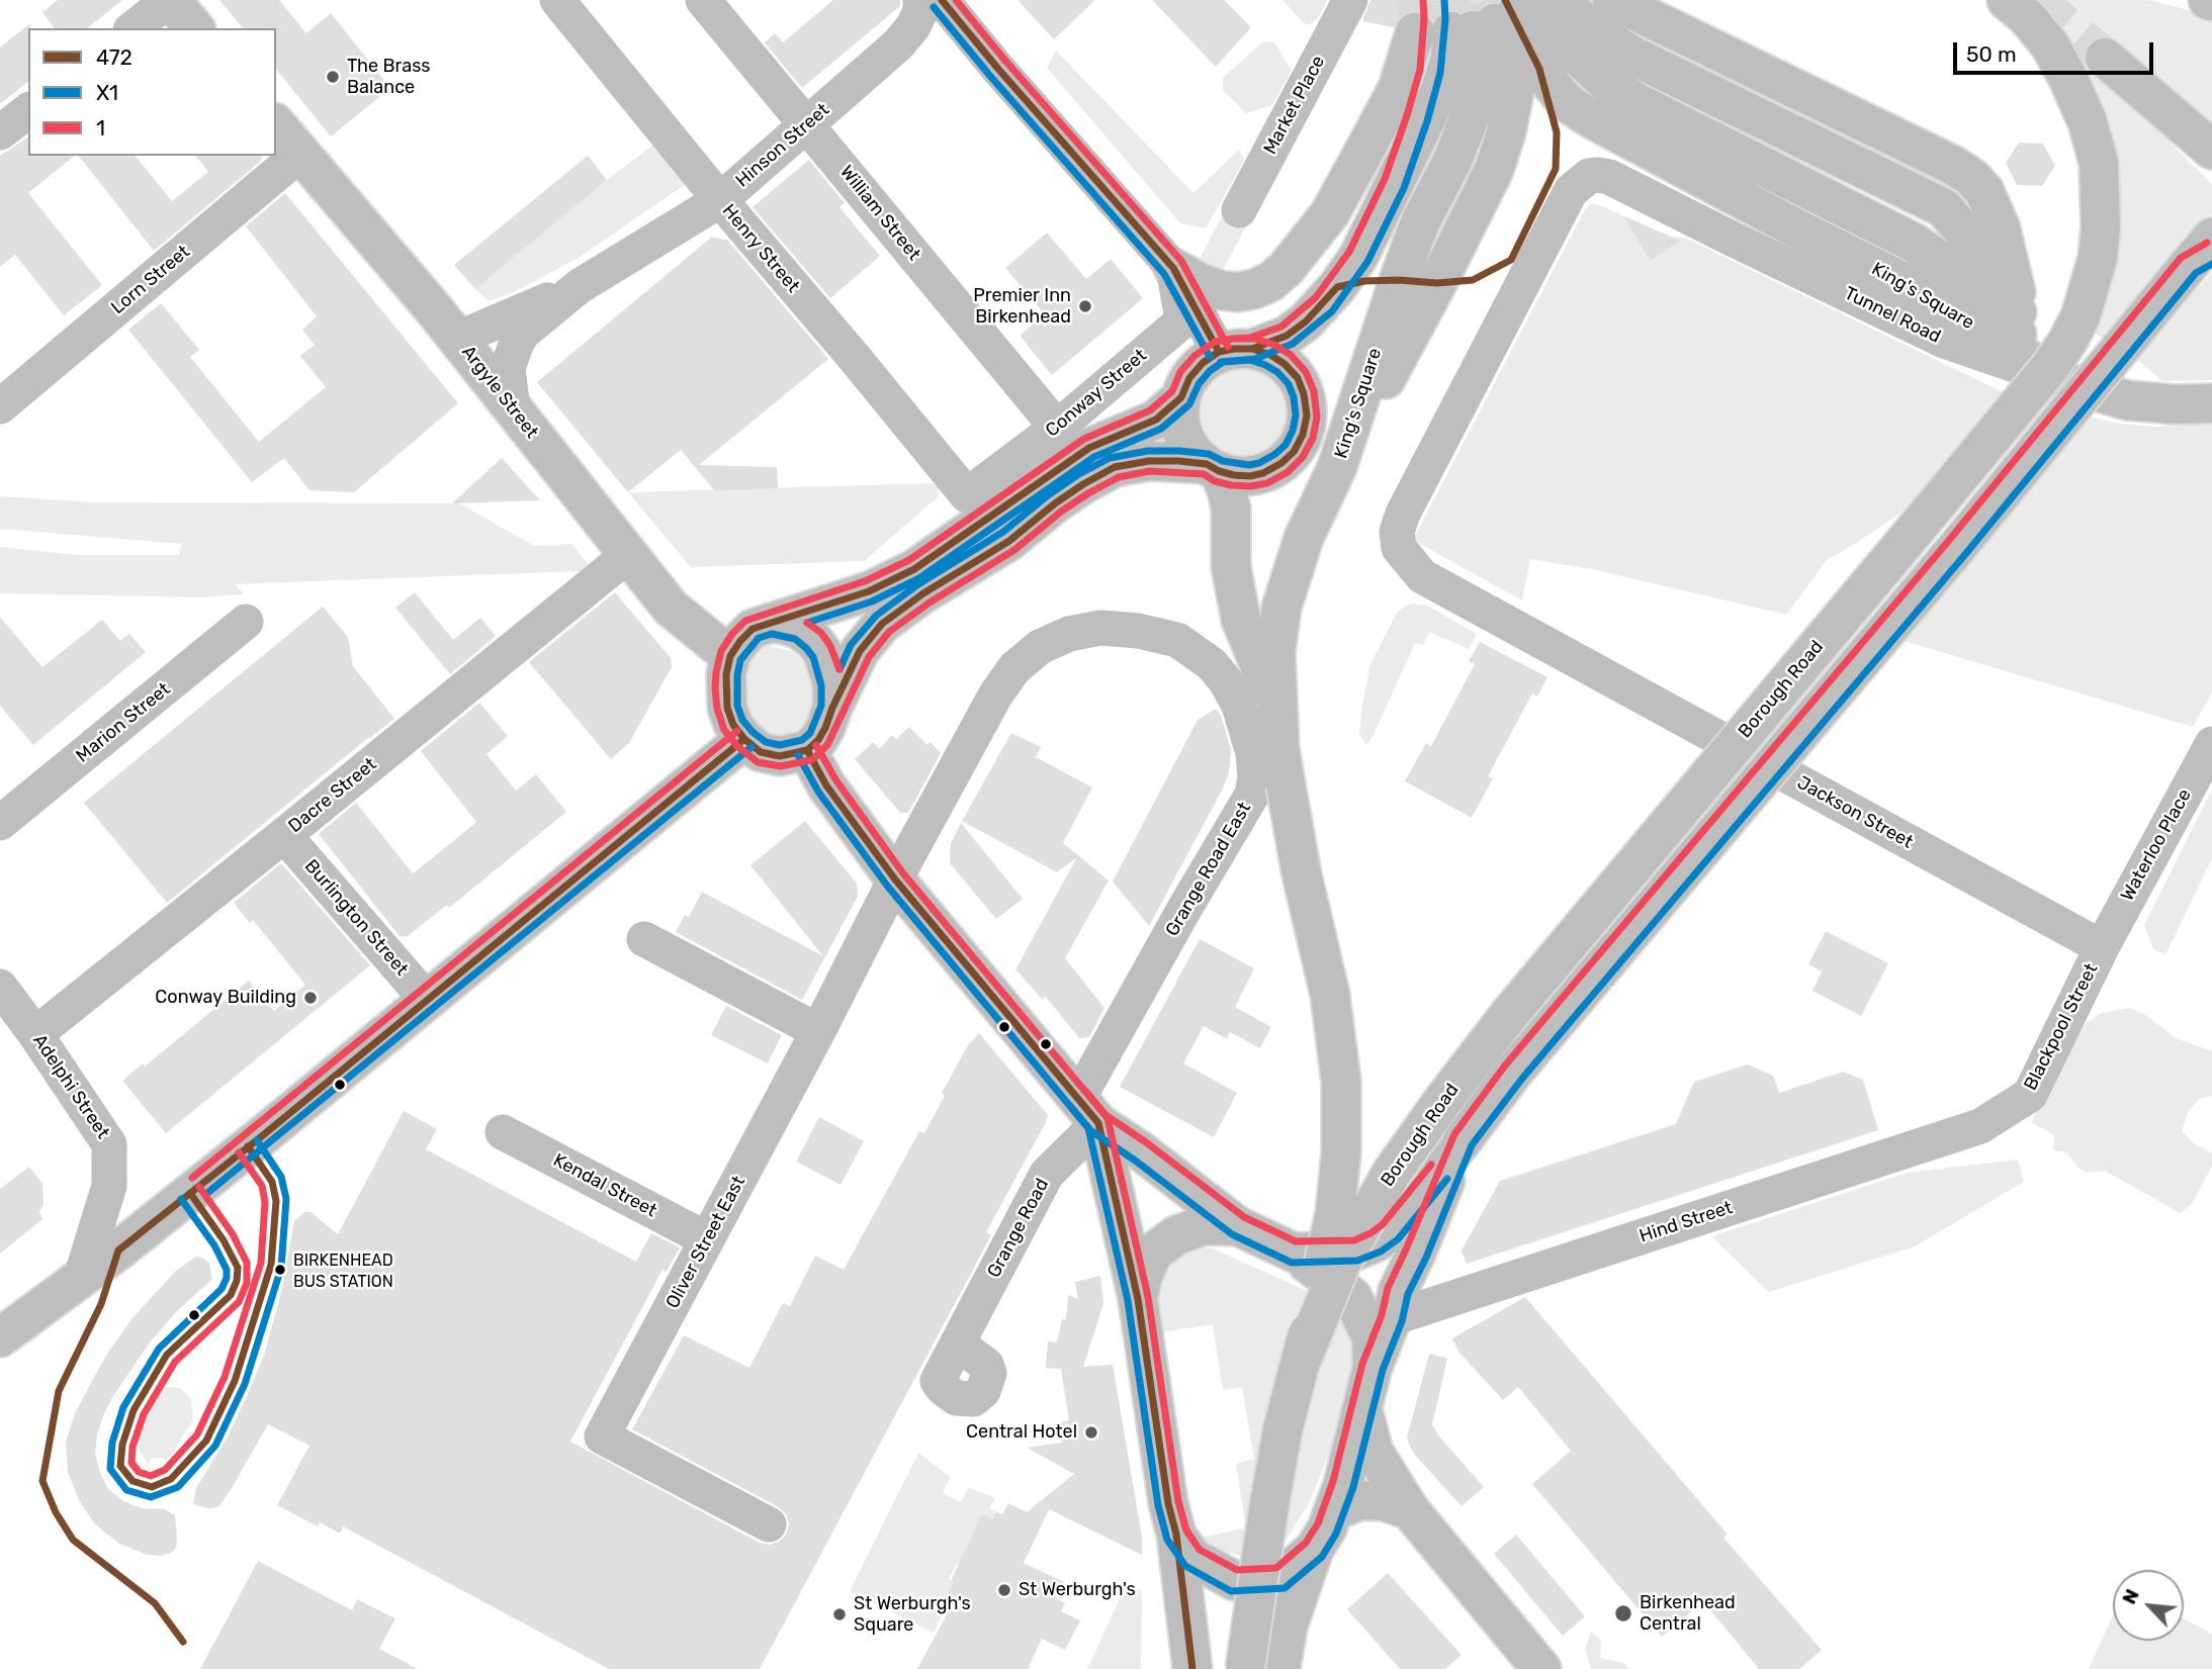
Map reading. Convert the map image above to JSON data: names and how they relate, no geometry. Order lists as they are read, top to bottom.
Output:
{
  "streets": {
    "main road": [
      "King's Square",
      "Tunnel Road",
      "Argyle Street",
      "Conway Street",
      "Borough Road"
    ],
    "street": [
      "Market Place",
      "Hinson Street",
      "William Street",
      "Henry Street",
      "Lorn Street",
      "Marion Street",
      "Dacre Street",
      "Jackson Street",
      "Waterloo Place",
      "Grange Road East",
      "Burlington Street",
      "Blackpool Street",
      "Adelphi Street",
      "Kendal Street",
      "Hind Street",
      "Grange Road",
      "Oliver Street East"
    ]
  },
  "crossings": [
    ["Hinson Street", "William Street"],
    ["Hinson Street", "Henry Street"],
    ["Hinson Street", "Argyle Street"],
    ["William Street", "Conway Street"],
    ["Henry Street", "Conway Street"],
    ["Lorn Street", "Argyle Street"],
    ["King's Square", "Tunnel Road"],
    ["King's Square", "Borough Road"],
    ["Tunnel Road", "Jackson Street"],
    ["Argyle Street", "Conway Street"],
    ["Argyle Street", "Dacre Street"],
    ["Dacre Street", "Burlington Street"],
    ["Dacre Street", "Adelphi Street"],
    ["Jackson Street", "Waterloo Place"],
    ["Jackson Street", "Blackpool Street"],
    ["Waterloo Place", "Blackpool Street"],
    ["Grange Road East", "Grange Road"],
    ["Grange Road East", "Oliver Street East"],
    ["Blackpool Street", "Hind Street"],
    ["Kendal Street", "Oliver Street East"]
  ],
  "places": [
    "The Brass Balance",
    "Premier Inn Birkenhead",
    "Conway Building",
    "BIRKENHEAD BUS STATION",
    "Central Hotel",
    "St Werburgh's",
    "Birkenhead Central",
    "St Werburgh's Square"
  ],
  "lines": ["transit line 472", "transit line X1", "transit line 1"],
  "legend": ["472", "X1", "1"],
  "scale_bar": "50 m",
  "north": "top left"
}
